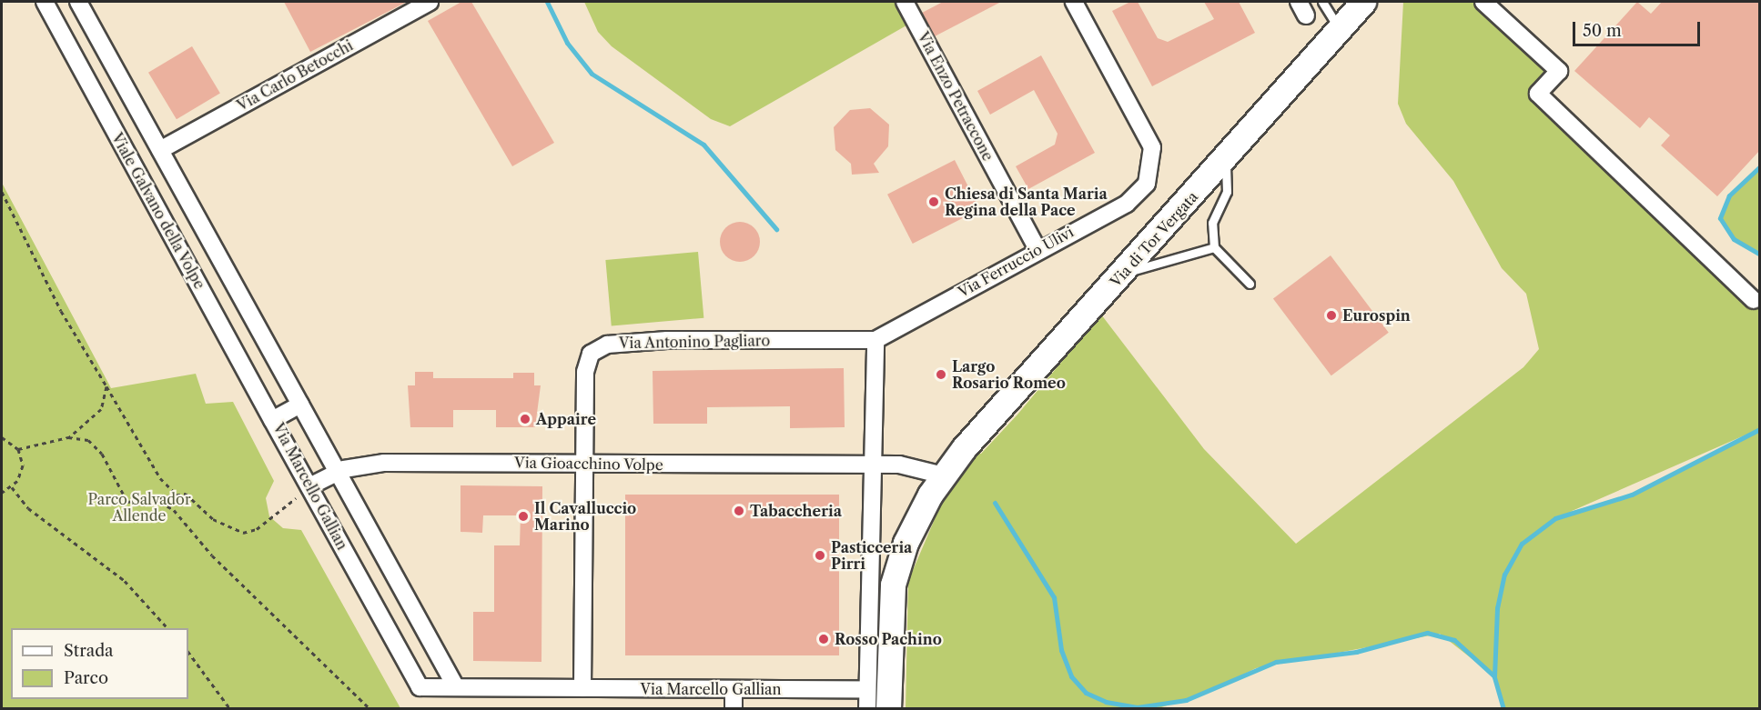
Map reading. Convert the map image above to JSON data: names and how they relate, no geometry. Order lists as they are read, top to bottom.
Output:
{
  "streets": {
    "main road": ["Via di Tor Vergata"],
    "street": [
      "Via Carlo Betocchi",
      "Via Enzo Petraccone",
      "Viale Galvano della Volpe",
      "Via Ferruccio Ulivi",
      "Via Antonino Pagliaro",
      "Via Gioacchino Volpe",
      "Via Marcello Gallian"
    ]
  },
  "crossings": [
    ["Via Carlo Betocchi", "Viale Galvano della Volpe"],
    ["Via Enzo Petraccone", "Via Ferruccio Ulivi"],
    ["Viale Galvano della Volpe", "Via Marcello Gallian"],
    ["Via Ferruccio Ulivi", "Via Antonino Pagliaro"],
    ["Via Antonino Pagliaro", "Via Gioacchino Volpe"],
    ["Via Antonino Pagliaro", "Via Marcello Gallian"],
    ["Via Gioacchino Volpe", "Via Marcello Gallian"]
  ],
  "parks": ["Parco Salvador Allende"],
  "places": [
    "Chiesa di Santa Maria Regina della Pace",
    "Eurospin",
    "Largo Rosario Romeo",
    "Appaire",
    "Tabaccheria",
    "Il Cavalluccio Marino",
    "Pasticceria Pirri",
    "Rosso Pachino"
  ],
  "legend": ["Strada", "Parco"],
  "scale_bar": "50 m"
}
